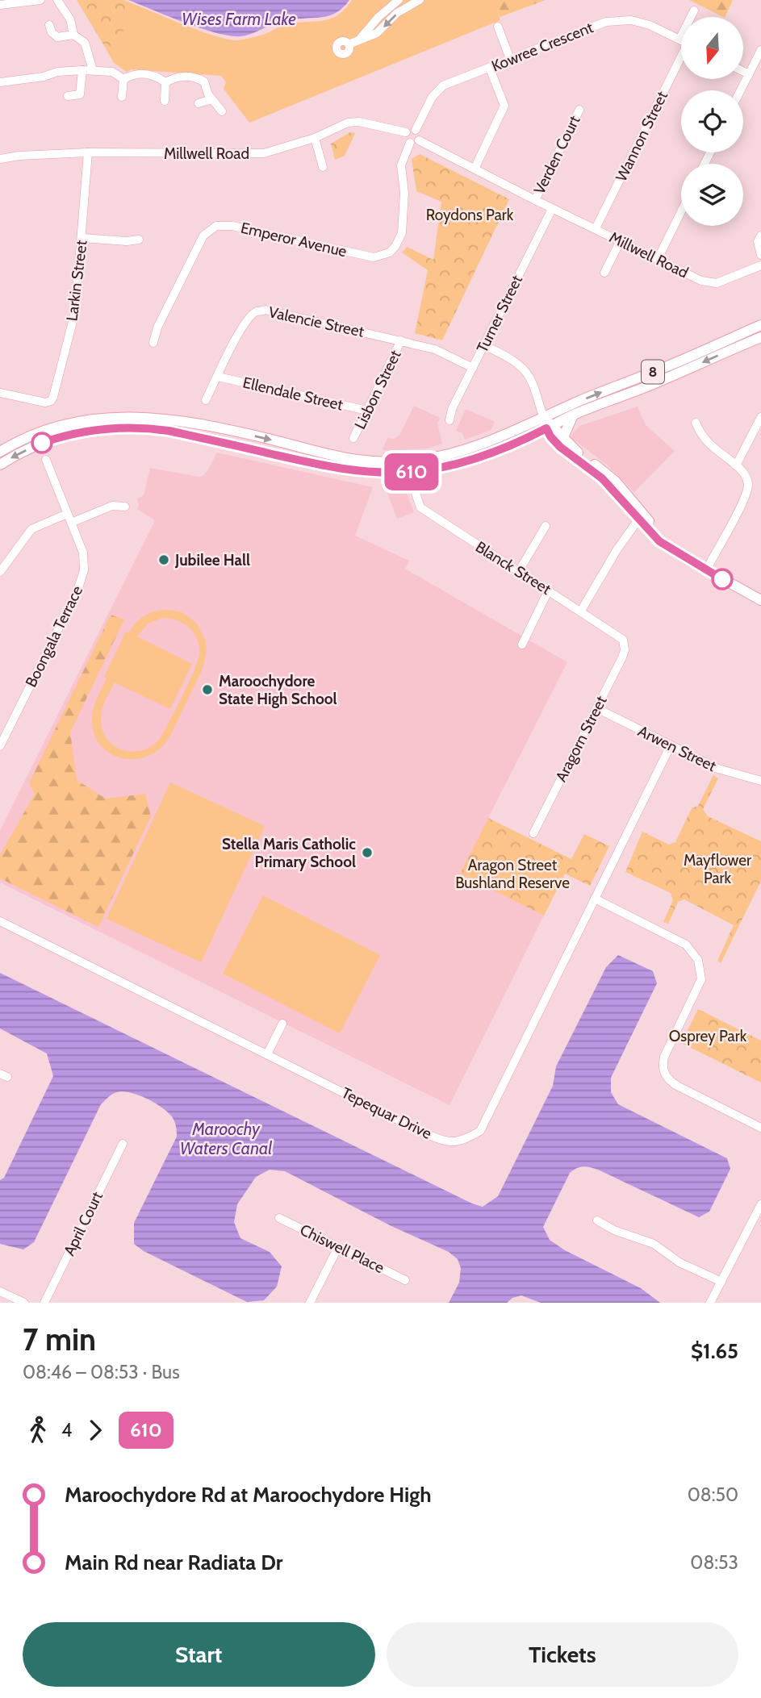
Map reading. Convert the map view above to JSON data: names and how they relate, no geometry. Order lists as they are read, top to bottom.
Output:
{
  "streets": {
    "main road": ["8"],
    "street": [
      "Kowree Crescent",
      "Wannon Street",
      "Millwell Road",
      "Verden Court",
      "Emperor Avenue",
      "Larkin Street",
      "Turner Street",
      "Valencie Street",
      "Lisbon Street",
      "Ellendale Street",
      "Blanck Street",
      "Boongala Terrace",
      "Aragorn Street",
      "Arwen Street",
      "Tepequar Drive",
      "April Court",
      "Chiswell Place"
    ]
  },
  "crossings": [
    ["Kowree Crescent", "Millwell Road"],
    ["Kowree Crescent", "Emperor Avenue"],
    ["Wannon Street", "Millwell Road"],
    ["Millwell Road", "Verden Court"],
    ["Millwell Road", "Emperor Avenue"],
    ["Millwell Road", "Larkin Street"],
    ["Millwell Road", "Turner Street"],
    ["Turner Street", "Valencie Street"],
    ["Valencie Street", "Lisbon Street"],
    ["Valencie Street", "Ellendale Street"],
    ["Lisbon Street", "Ellendale Street"],
    ["Blanck Street", "Aragorn Street"],
    ["Aragorn Street", "Arwen Street"],
    ["Arwen Street", "Tepequar Drive"]
  ],
  "water": ["Wises Farm Lake", "Maroochy Waters Canal"],
  "parks": [
    "Roydons Park",
    "Mayflower Park",
    "Aragon Street Bushland Reserve",
    "Osprey Park"
  ],
  "places": ["Jubilee Hall", "Maroochydore State High School", "Stella Maris Catholic Primary School"],
  "lines": ["bus line 610"],
  "north": "bottom",
  "page": {
    "on_map": "610",
    "heading": ["7 min", "08:46 – 08:53 · Bus", "$1.65"],
    "legs": ["4", "610"],
    "list": [
      {
        "name": "Maroochydore Rd at Maroochydore High",
        "value": "08:50"
      },
      {
        "name": "Main Rd near Radiata Dr",
        "value": "08:53"
      }
    ],
    "buttons": ["Start", "Tickets"]
  }
}
